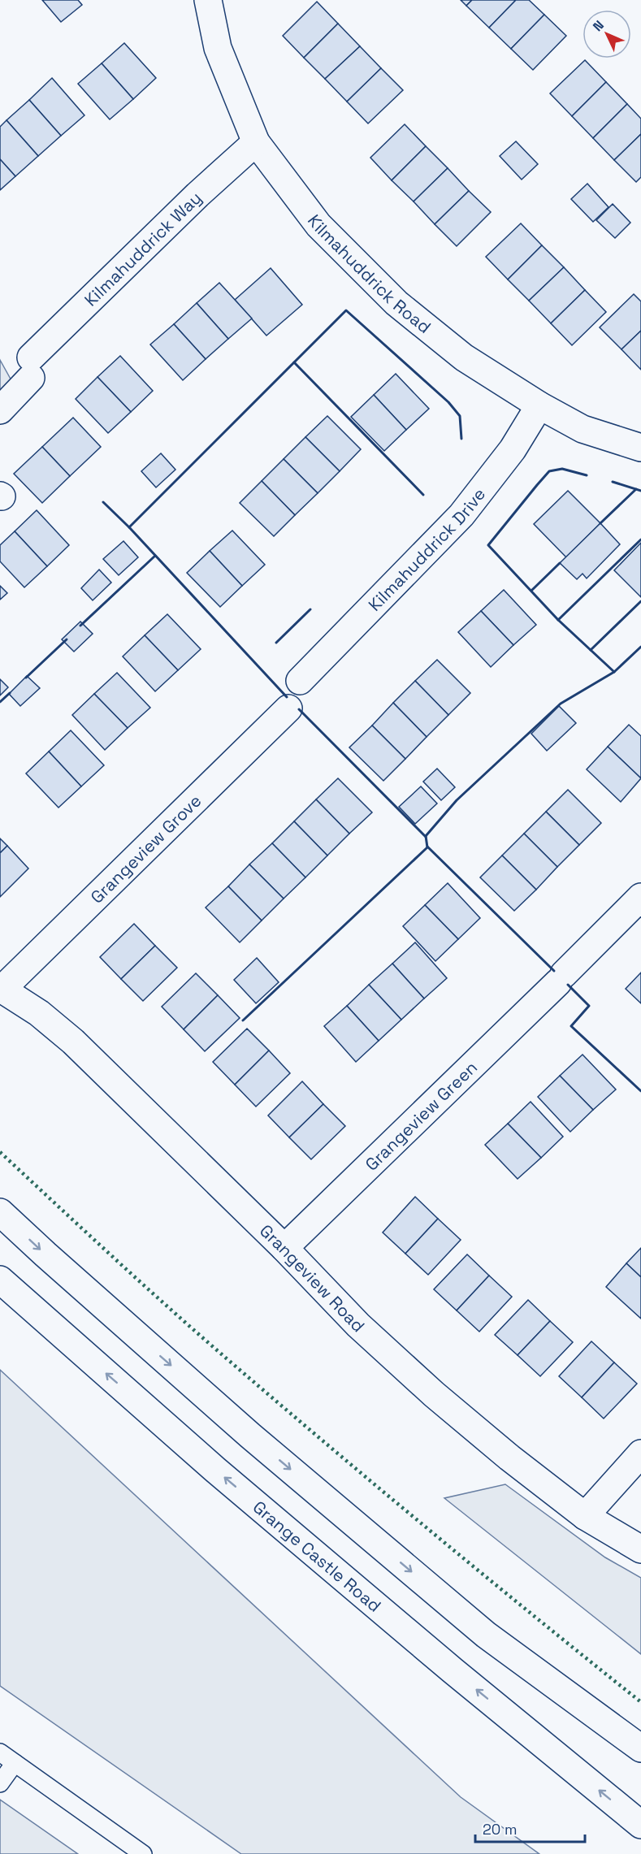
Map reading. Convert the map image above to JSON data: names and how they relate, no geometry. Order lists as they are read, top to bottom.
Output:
{
  "streets": {
    "street": [
      "Kilmahuddrick Way",
      "Kilmahuddrick Road",
      "Kilmahuddrick Drive",
      "Grangeview Grove",
      "Grangeview Green",
      "Grangeview Road",
      "Grange Castle Road"
    ]
  },
  "crossings": [
    ["Kilmahuddrick Way", "Kilmahuddrick Road"],
    ["Kilmahuddrick Road", "Kilmahuddrick Drive"],
    ["Grangeview Grove", "Grangeview Road"],
    ["Grangeview Green", "Grangeview Road"]
  ],
  "scale_bar": "20 m",
  "north": "top left"
}
